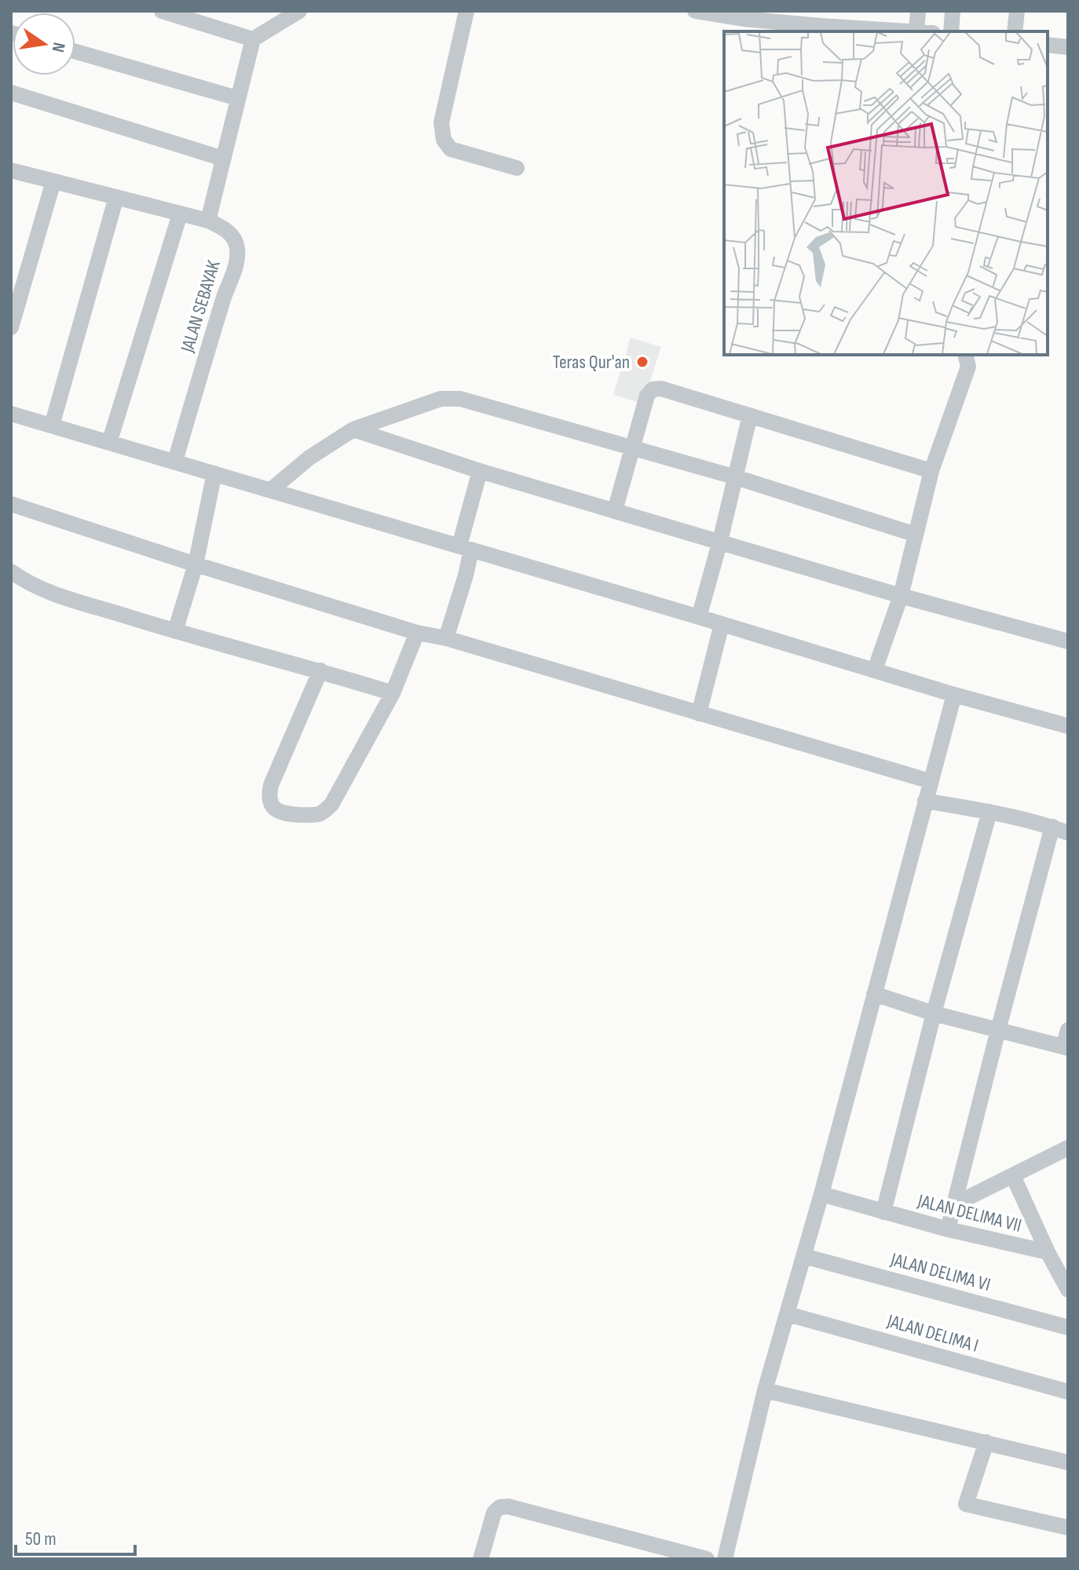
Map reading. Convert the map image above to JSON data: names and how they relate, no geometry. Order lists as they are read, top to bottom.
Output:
{
  "streets": {
    "street": [
      "JALAN SEBAYAK",
      "JALAN DELIMA VII",
      "JALAN DELIMA VI",
      "JALAN DELIMA I"
    ]
  },
  "places": ["Teras Qur'an"],
  "scale_bar": "50 m",
  "north": "right"
}
